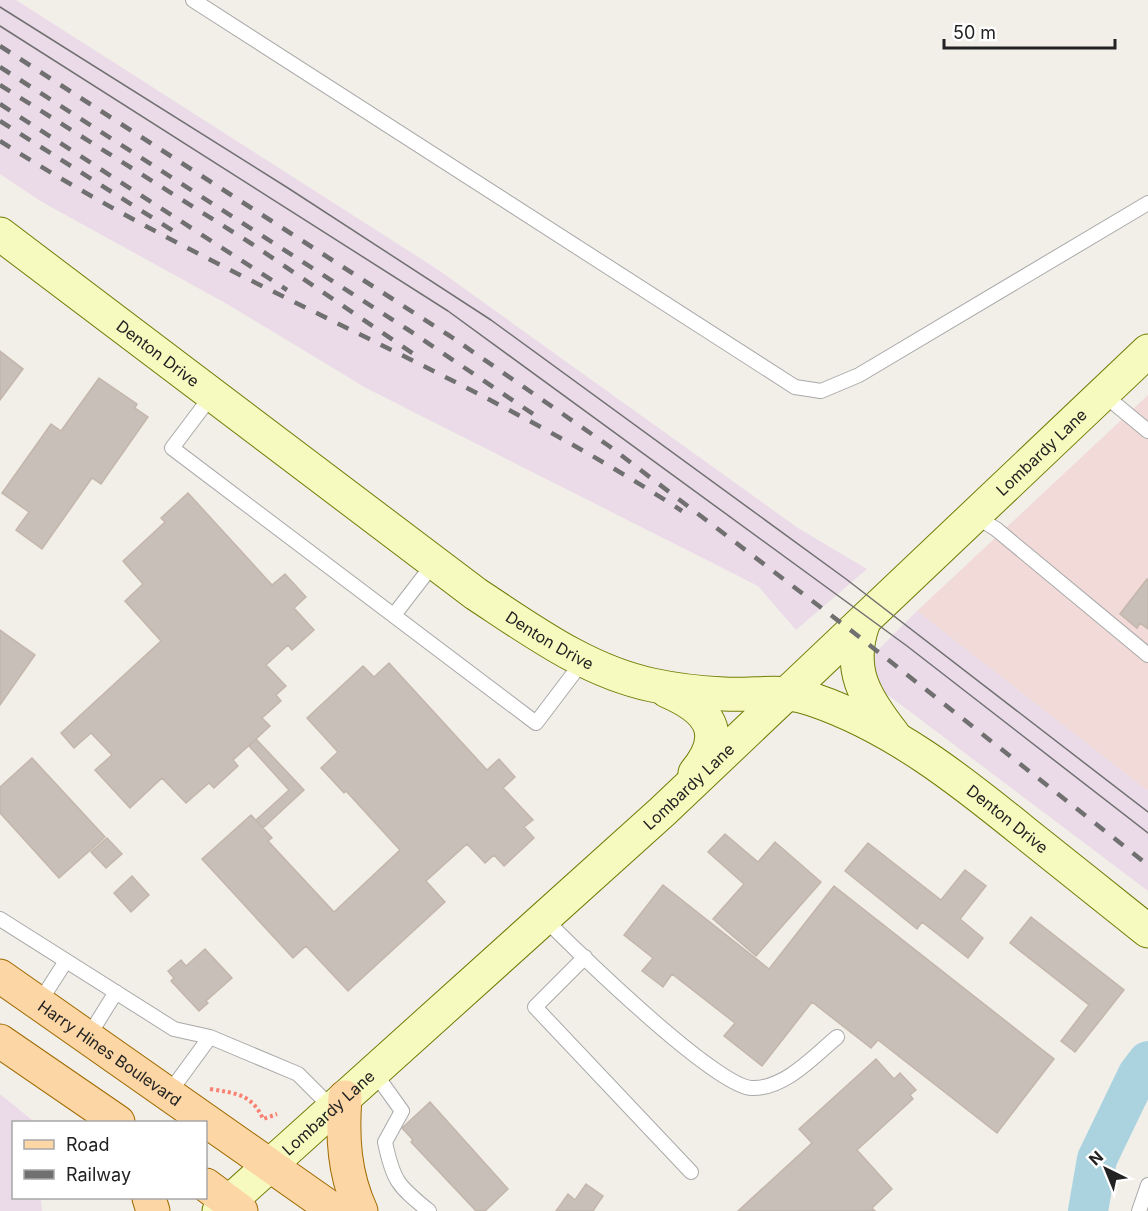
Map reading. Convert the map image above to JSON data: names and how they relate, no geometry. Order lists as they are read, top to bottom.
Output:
{
  "streets": {
    "main road": ["Denton Drive", "Lombardy Lane", "Harry Hines Boulevard"]
  },
  "crossings": [
    ["Denton Drive", "Lombardy Lane"],
    ["Lombardy Lane", "Harry Hines Boulevard"]
  ],
  "legend": ["Road", "Railway"],
  "scale_bar": "50 m",
  "north": "top left"
}
